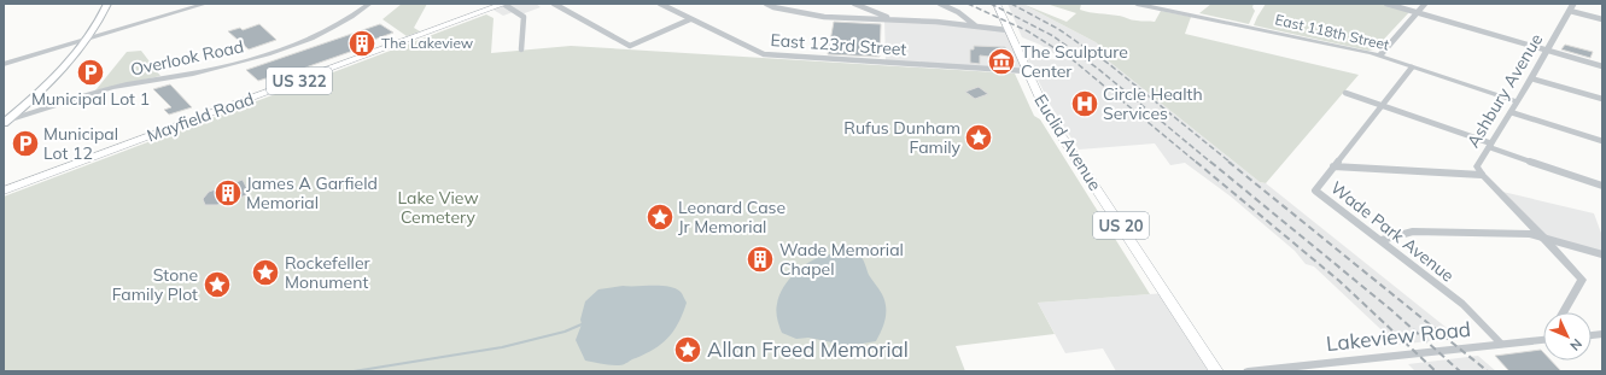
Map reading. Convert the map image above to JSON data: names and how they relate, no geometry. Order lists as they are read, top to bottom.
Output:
{
  "streets": {
    "main road": [
      "US 322",
      "Mayfield Road",
      "Euclid Avenue",
      "US 20"
    ],
    "street": [
      "East 118th Street",
      "East 123rd Street",
      "Overlook Road",
      "Ashbury Avenue",
      "Wade Park Avenue",
      "Lakeview Road"
    ]
  },
  "crossings": [
    ["East 118th Street", "Ashbury Avenue"],
    ["East 118th Street", "Wade Park Avenue"],
    ["East 123rd Street", "Euclid Avenue"],
    ["Wade Park Avenue", "Lakeview Road"]
  ],
  "parks": ["Lake View Cemetery"],
  "places": {
    "building": ["The Lakeview", "James A Garfield Memorial", "Wade Memorial Chapel"],
    "museum": ["The Sculpture Center"],
    "parking": ["Municipal Lot 1", "Municipal Lot 12"],
    "hospital": ["Circle Health Services"],
    "place": [
      "Rufus Dunham Family",
      "Leonard Case Jr Memorial",
      "Rockefeller Monument",
      "Stone Family Plot",
      "Allan Freed Memorial"
    ]
  },
  "north": "bottom right"
}
